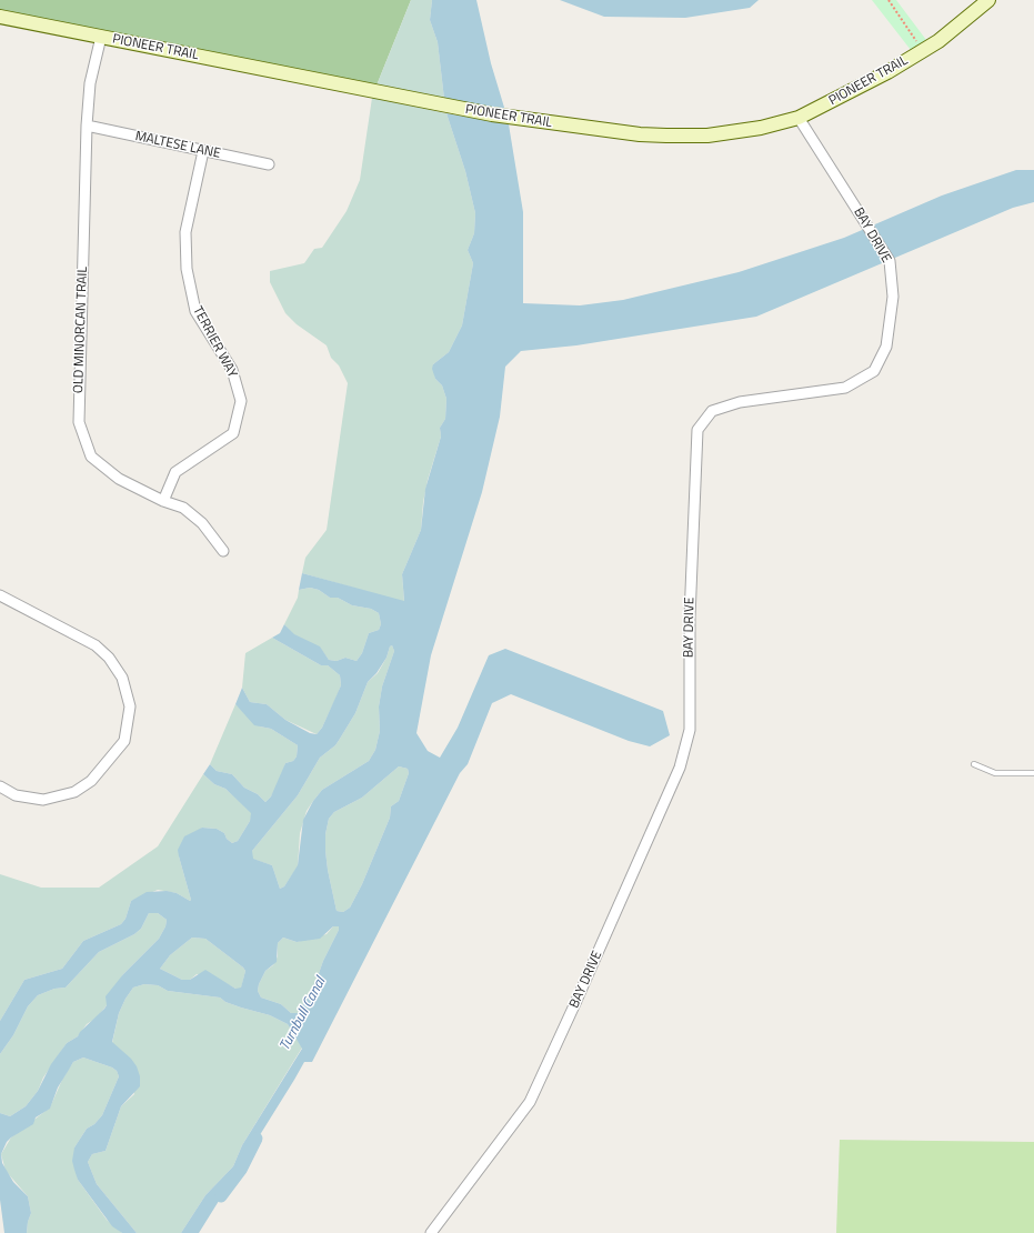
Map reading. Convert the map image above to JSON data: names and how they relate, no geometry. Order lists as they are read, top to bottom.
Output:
{
  "streets": {
    "street": [
      "PIONEER TRAIL",
      "MALTESE LANE",
      "BAY DRIVE",
      "OLD MINORCAN TRAIL",
      "TERRIER WAY"
    ]
  },
  "crossings": [
    ["PIONEER TRAIL", "BAY DRIVE"],
    ["PIONEER TRAIL", "OLD MINORCAN TRAIL"],
    ["MALTESE LANE", "OLD MINORCAN TRAIL"],
    ["MALTESE LANE", "TERRIER WAY"],
    ["OLD MINORCAN TRAIL", "TERRIER WAY"]
  ],
  "water": ["Turnbull Canal"]
}
